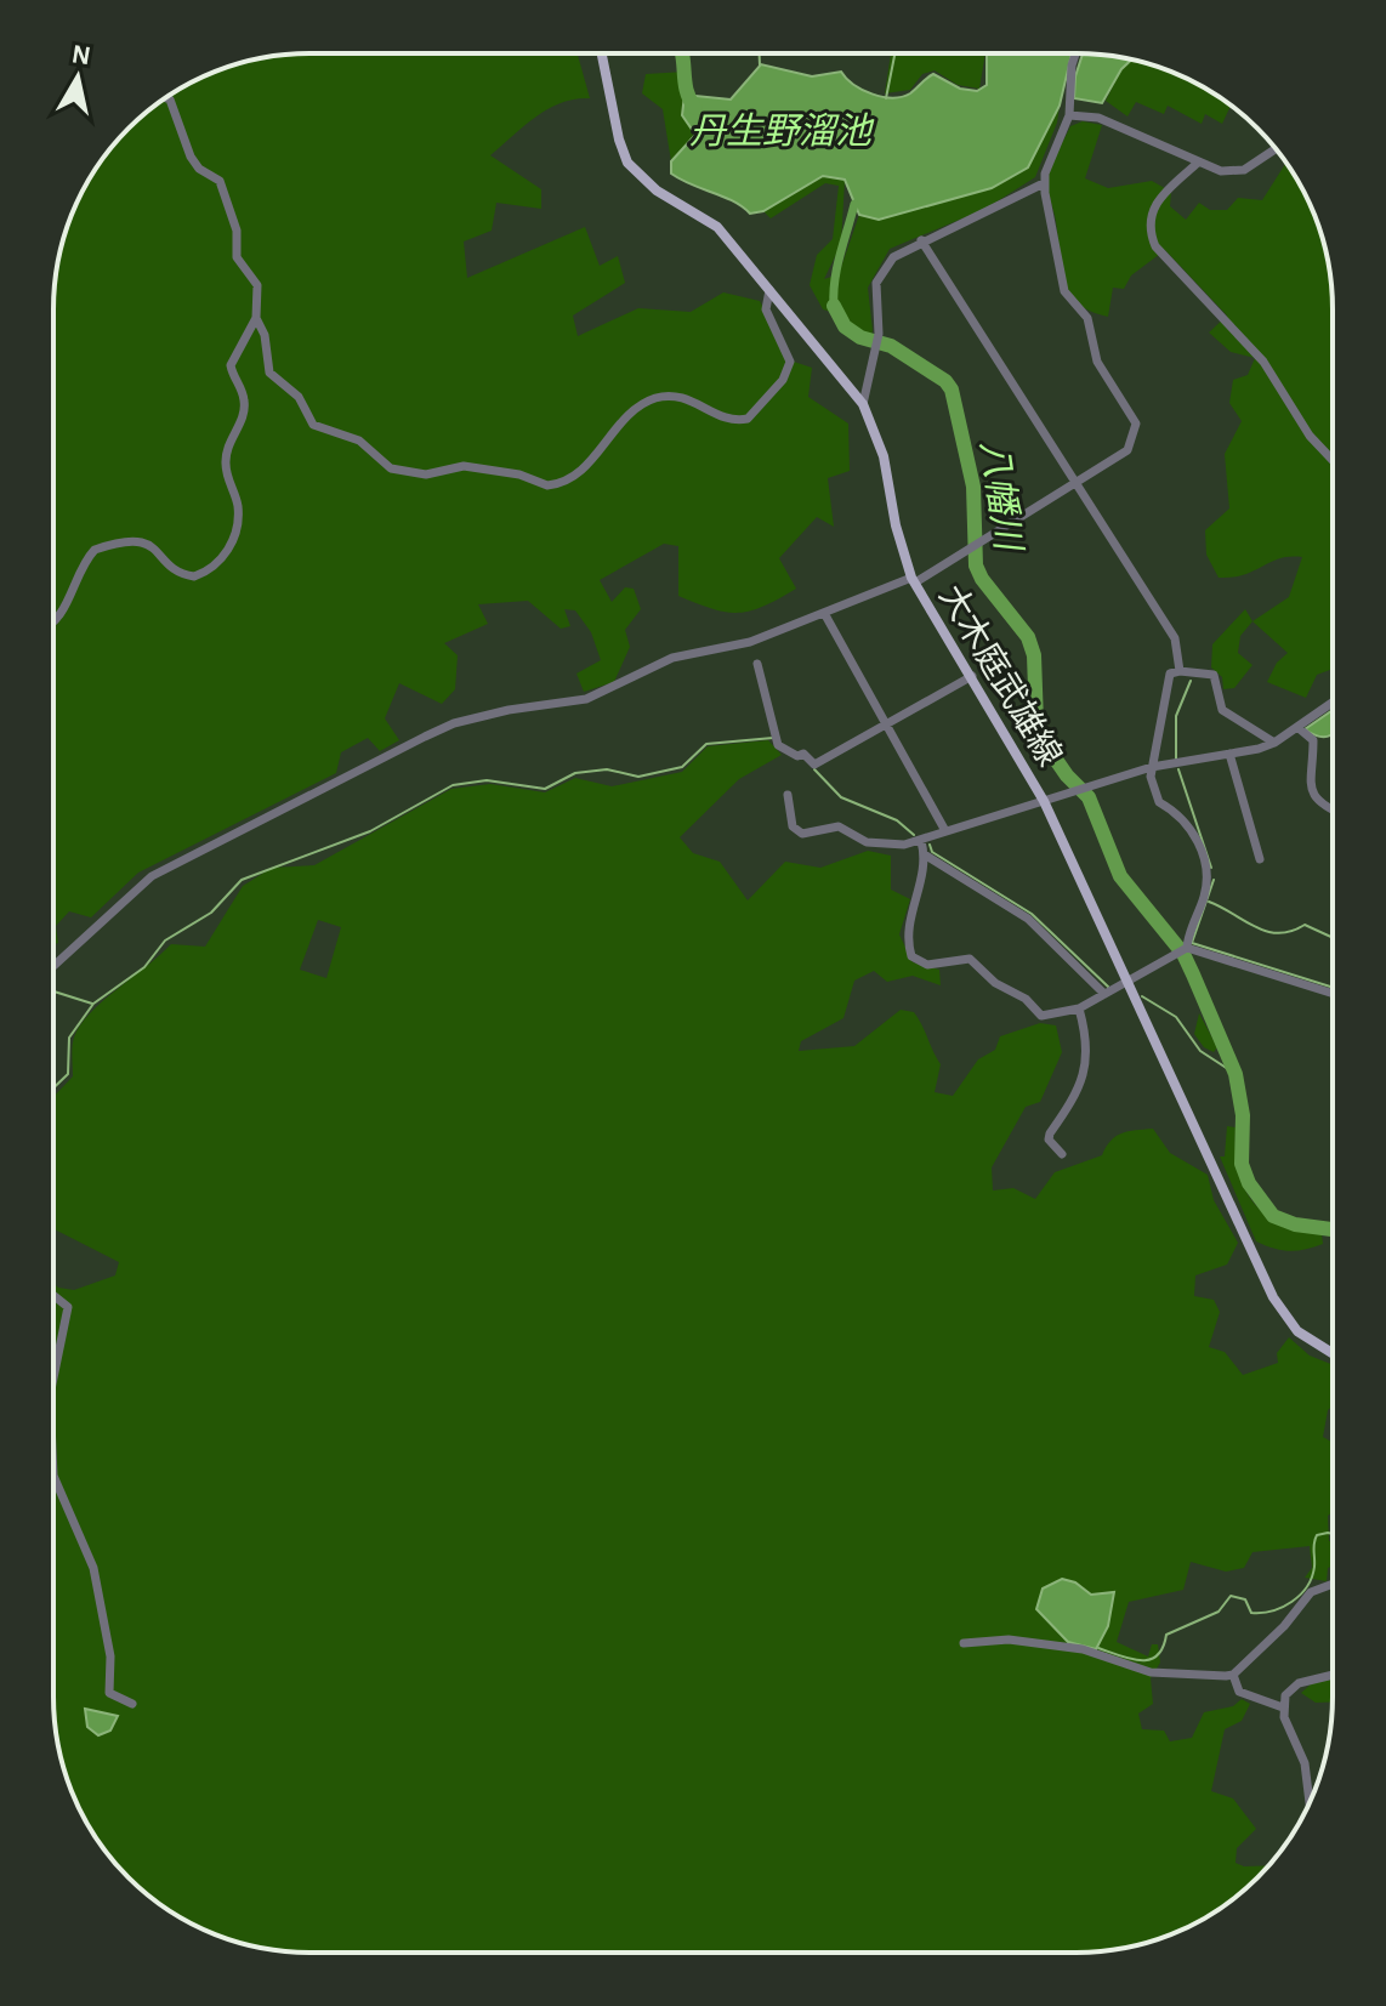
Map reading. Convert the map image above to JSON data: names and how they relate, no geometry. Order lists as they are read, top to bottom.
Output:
{
  "streets": {
    "main road": ["大木庭武雄線"]
  },
  "water": ["丹生野溜池", "八幡川"],
  "north": "top"
}
